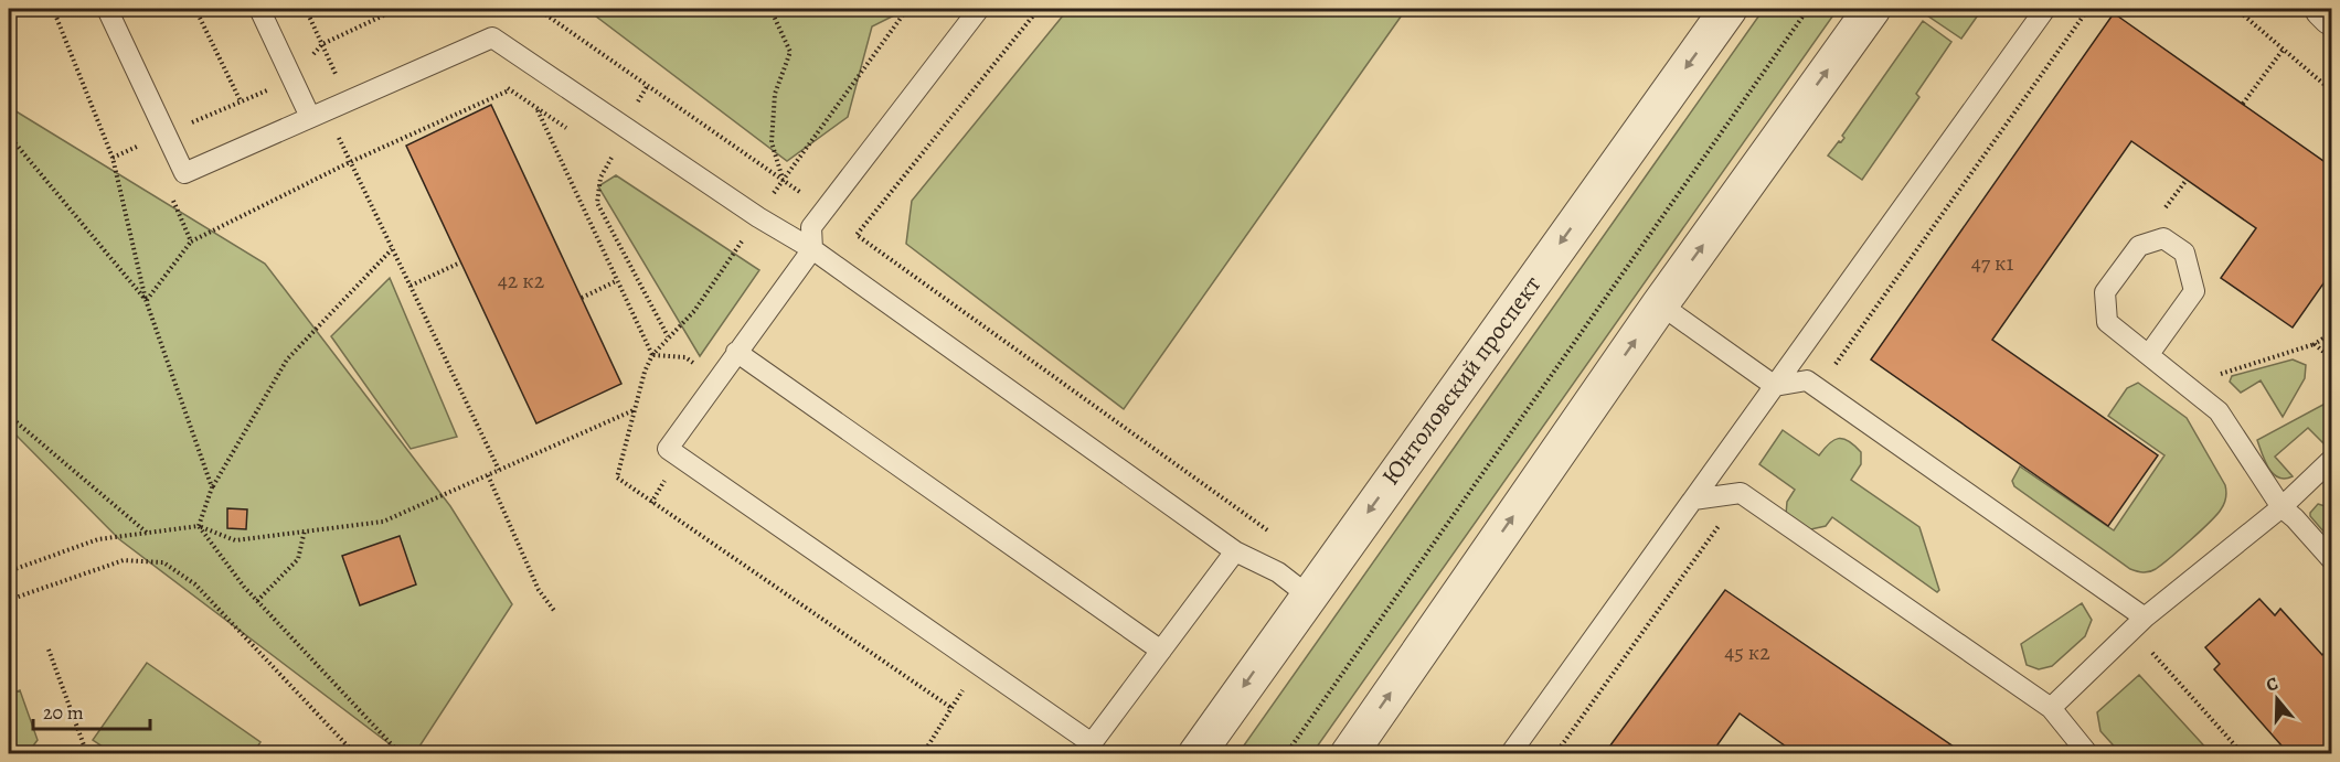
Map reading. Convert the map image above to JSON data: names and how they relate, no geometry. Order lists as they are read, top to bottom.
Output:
{
  "streets": {
    "street": ["Юнтоловский проспект"]
  },
  "house_numbers": ["47 к1", "42 к2", "45 к2"],
  "scale_bar": "20 m",
  "north": "top"
}
